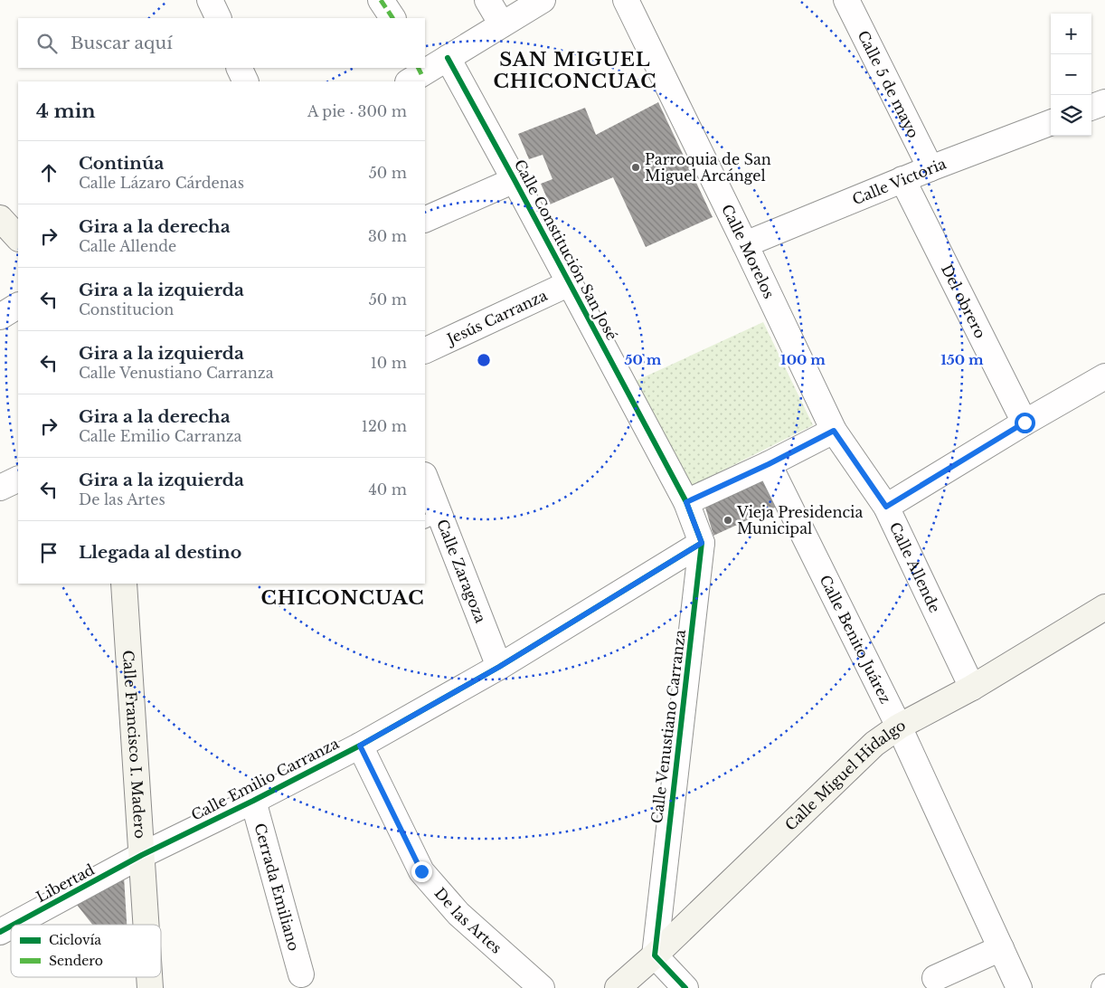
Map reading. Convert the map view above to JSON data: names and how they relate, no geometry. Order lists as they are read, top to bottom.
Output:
{
  "streets": {
    "main road": ["Calle Francisco I. Madero", "Calle Miguel Hidalgo"],
    "street": [
      "Calle 5 de mayo",
      "Calle Victoria",
      "Calle Constitución San José",
      "Calle Morelos",
      "Del obrero",
      "Jesús Carranza",
      "Calle Allende",
      "Calle Zaragoza",
      "Calle Benito Juárez",
      "Calle Venustiano Carranza",
      "Calle Emilio Carranza",
      "Libertad",
      "Cerrada Emiliano",
      "De las Artes"
    ]
  },
  "crossings": [
    ["Calle 5 de mayo", "Calle Victoria"],
    ["Calle Victoria", "Calle Morelos"],
    ["Calle Victoria", "Del obrero"],
    ["Calle Constitución San José", "Jesús Carranza"],
    ["Calle Constitución San José", "Calle Venustiano Carranza"],
    ["Calle Morelos", "Calle Allende"],
    ["Calle Allende", "Calle Miguel Hidalgo"],
    ["Calle Zaragoza", "Calle Emilio Carranza"],
    ["Calle Benito Juárez", "Calle Miguel Hidalgo"],
    ["Calle Venustiano Carranza", "Calle Miguel Hidalgo"],
    ["Calle Venustiano Carranza", "Calle Emilio Carranza"],
    ["Calle Francisco I. Madero", "Calle Emilio Carranza"],
    ["Calle Francisco I. Madero", "Libertad"],
    ["Calle Emilio Carranza", "Libertad"],
    ["Calle Emilio Carranza", "Cerrada Emiliano"],
    ["Calle Emilio Carranza", "De las Artes"]
  ],
  "districts": ["SAN MIGUEL CHICONCUAC", "CHICONCUAC"],
  "places": ["Parroquia de San Miguel Arcángel", "Vieja Presidencia Municipal"],
  "legend": ["Ciclovía", "Sendero"],
  "page": {
    "map_buttons": ["+", "−"],
    "search": "Buscar aquí",
    "heading": ["4 min", "A pie · 300 m"],
    "list": [
      ["Continúa", "Calle Lázaro Cárdenas", "50 m"],
      ["Gira a la derecha", "Calle Allende", "30 m"],
      ["Gira a la izquierda", "Constitucion", "50 m"],
      ["Gira a la izquierda", "Calle Venustiano Carranza", "10 m"],
      ["Gira a la derecha", "Calle Emilio Carranza", "120 m"],
      ["Gira a la izquierda", "De las Artes", "40 m"],
      "Llegada al destino"
    ]
  },
  "rings": ["50 m", "100 m", "150 m"]
}
